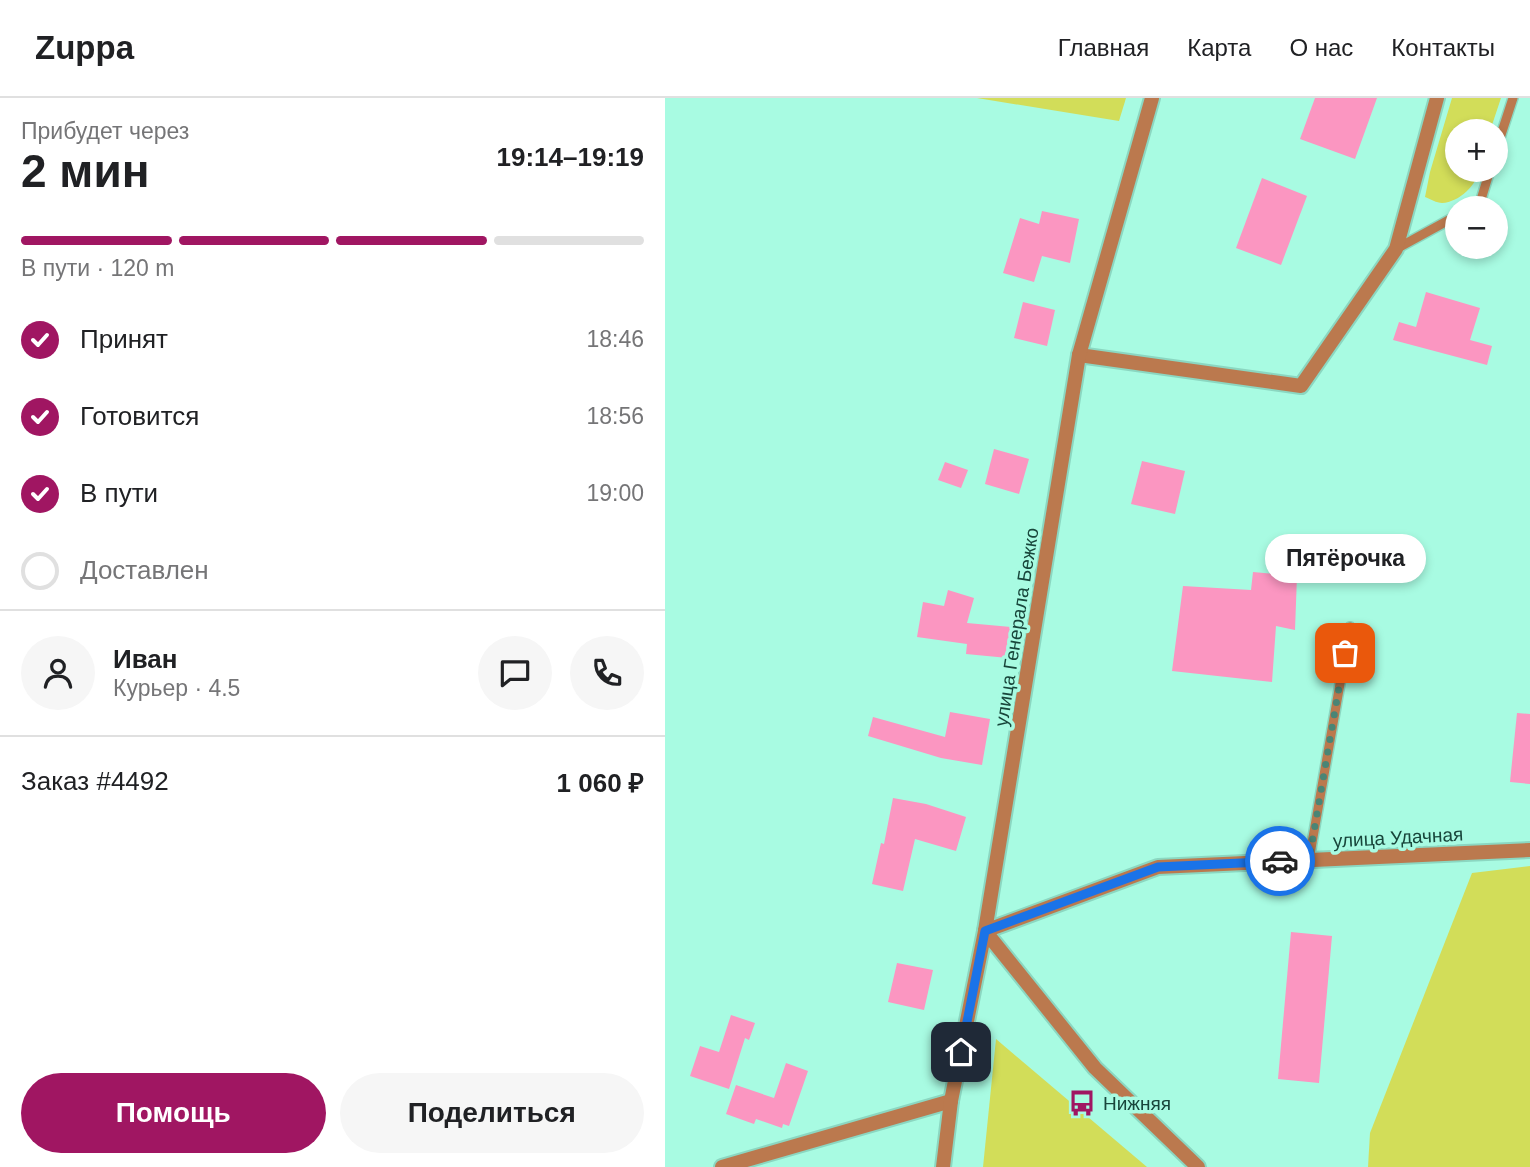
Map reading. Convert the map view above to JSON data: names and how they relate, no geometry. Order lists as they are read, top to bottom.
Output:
{
  "streets": {
    "street": ["улица Генерала Бежко", "улица Удачная"]
  },
  "crossings": [
    ["улица Генерала Бежко", "улица Удачная"]
  ],
  "places": {
    "other": ["Пятёрочка"],
    "bus stop": ["Нижняя"]
  },
  "page": {
    "header": "Zuppa",
    "nav": [
      "Главная",
      "Карта",
      "О нас",
      "Контакты"
    ],
    "heading": ["2 мин", "Прибудет через", "19:14–19:19"],
    "panel": [
      "Иван",
      "Курьер · 4.5",
      "Заказ #4492",
      "1 060 ₽"
    ],
    "map_buttons": ["+", "−"],
    "bar": "В пути · 120 m",
    "list": [
      ["Принят", "18:46"],
      ["Готовится", "18:56"],
      ["В пути", "19:00"],
      "Доставлен"
    ],
    "bubble": "Пятёрочка",
    "buttons": ["Помощь", "Поделиться"]
  }
}
